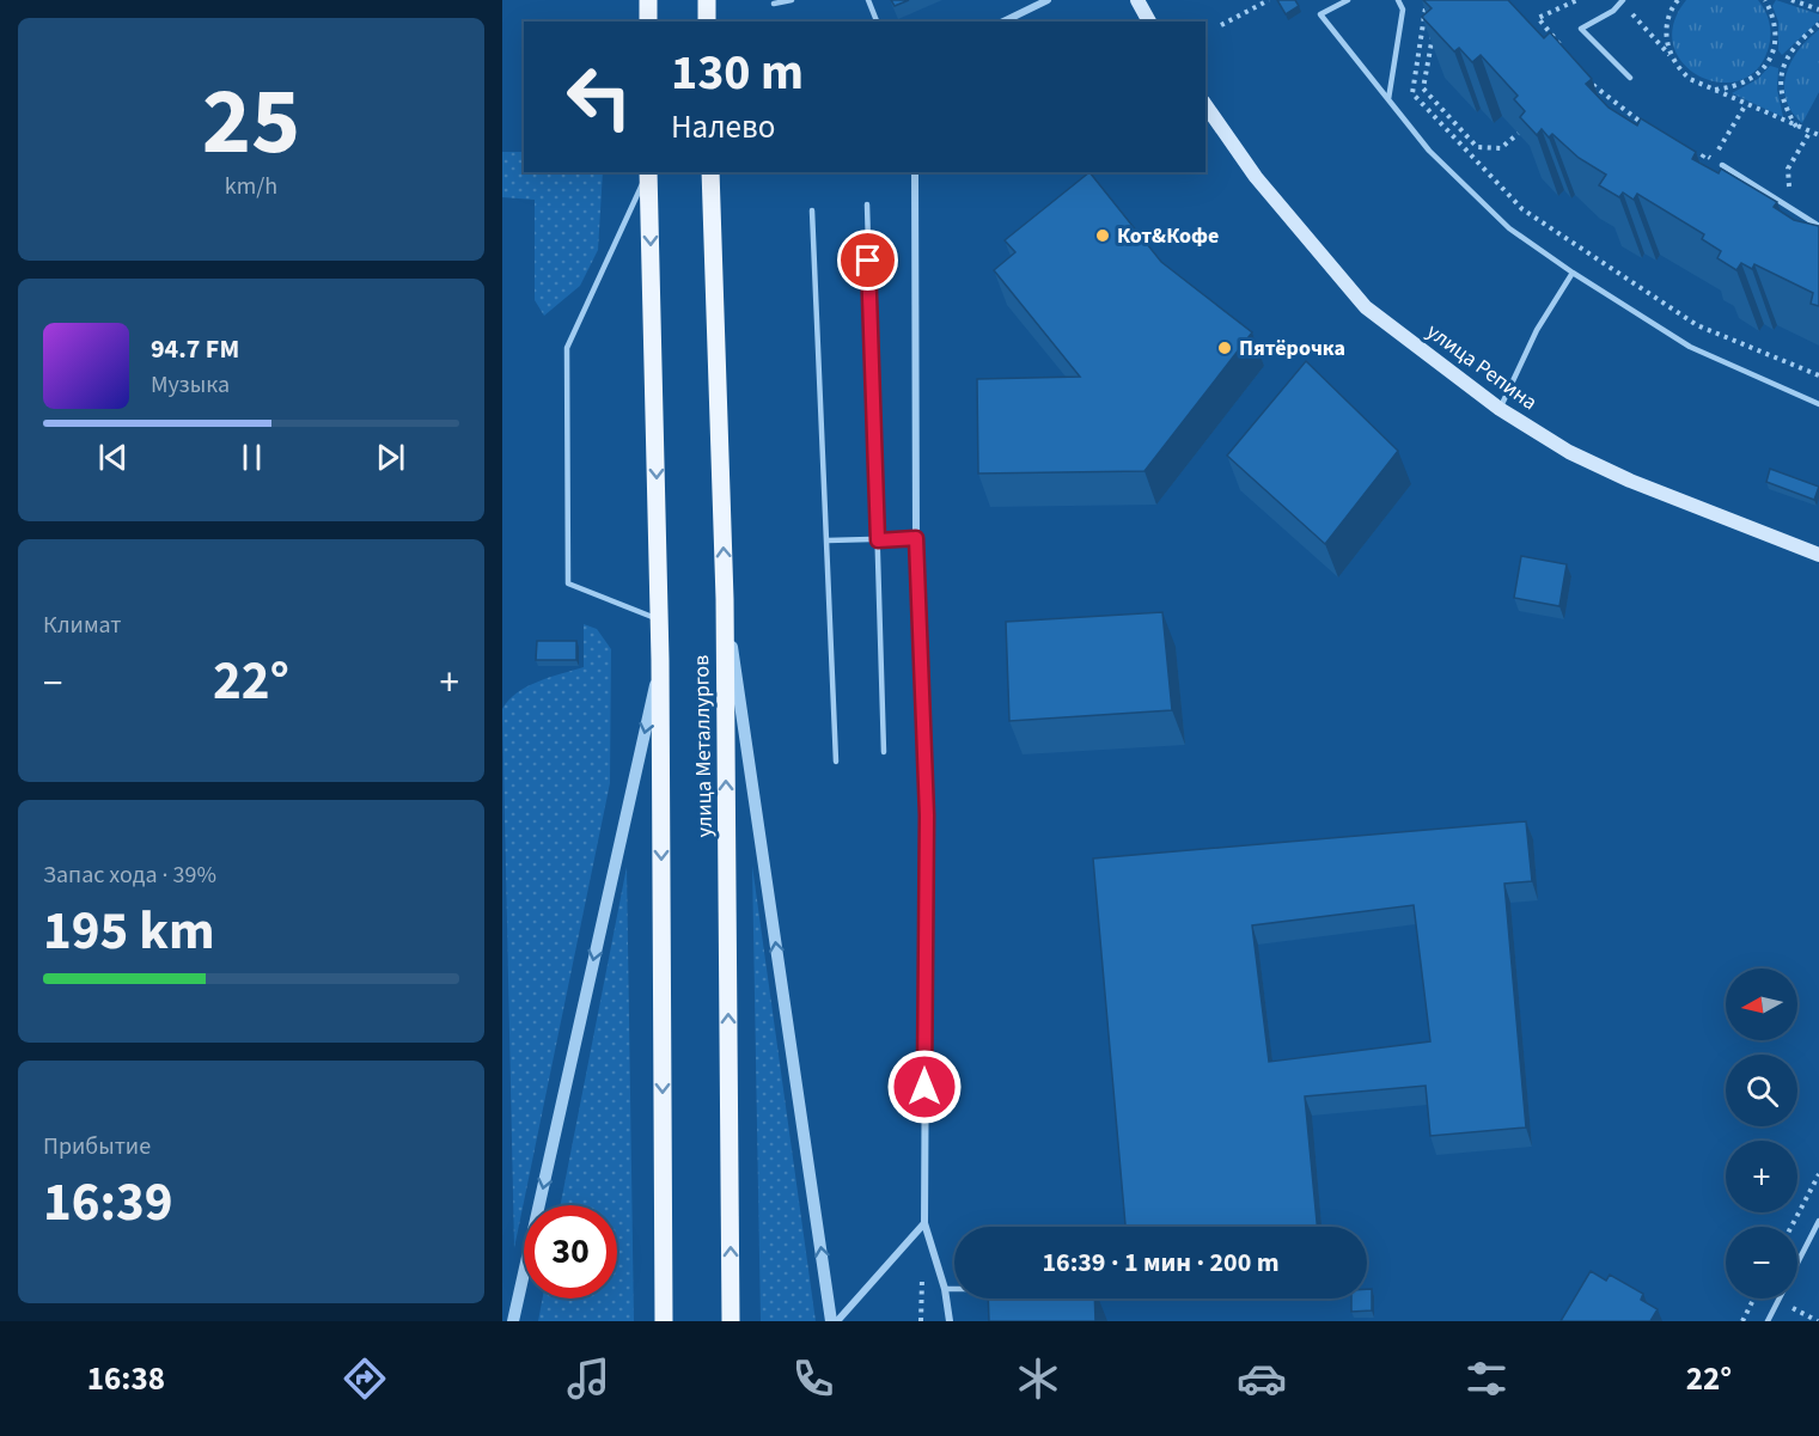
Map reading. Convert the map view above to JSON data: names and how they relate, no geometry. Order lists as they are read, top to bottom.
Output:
{
  "streets": {
    "main road": ["улица Репина", "улица Металлургов"]
  },
  "places": ["Кот&Кофе", "Пятёрочка"],
  "north": "left",
  "page": {
    "tile": [
      ["25", "km/h"],
      "Климат",
      ["Запас хода · 39%", "195 km"],
      ["Прибытие", "16:39"]
    ],
    "turn": ["130 m", "Налево"],
    "song": ["94.7 FM", "Музыка"],
    "heat": ["−", "22°", "+"],
    "map_buttons": ["+", "−"],
    "limit": "30",
    "trip": "16:39 · 1 мин · 200 m",
    "tabs": ["16:38", "22°"]
  }
}
